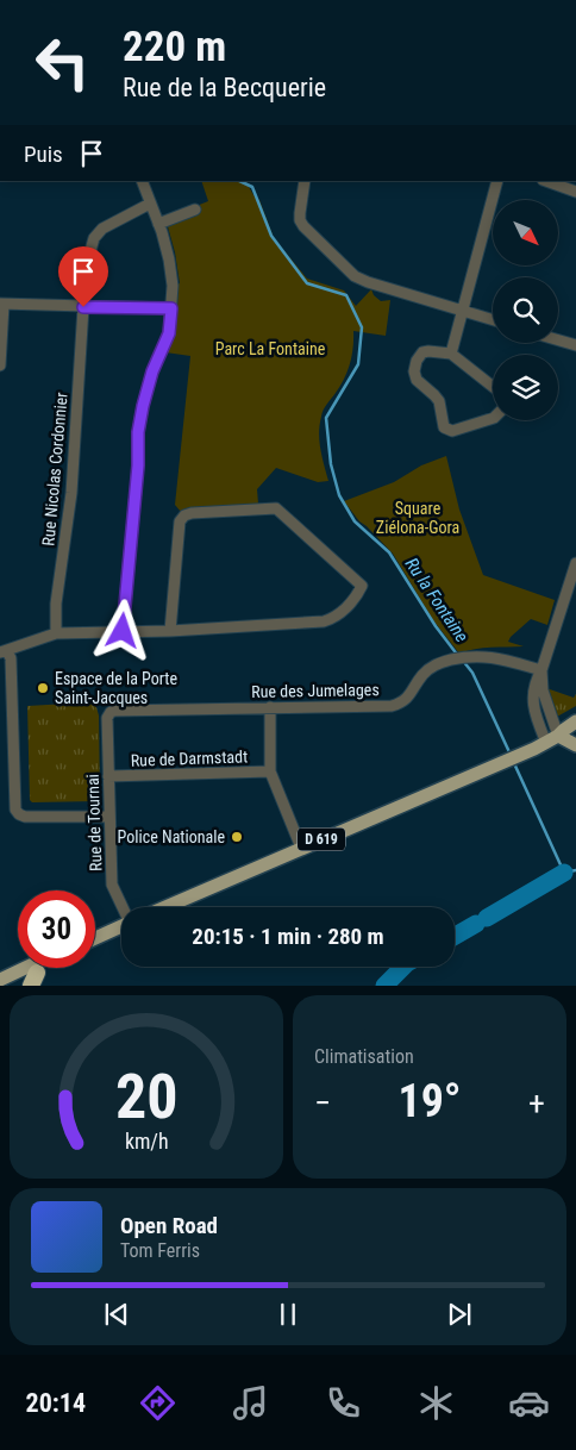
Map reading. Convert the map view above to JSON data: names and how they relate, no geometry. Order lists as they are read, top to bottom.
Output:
{
  "streets": {
    "main road": ["D 619"],
    "street": [
      "Rue Nicolas Cordonnier",
      "Rue des Jumelages",
      "Rue de Darmstadt",
      "Rue de Tournai"
    ]
  },
  "crossings": [
    ["Rue des Jumelages", "Rue de Tournai"],
    ["Rue de Darmstadt", "Rue de Tournai"]
  ],
  "water": ["Ru la Fontaine"],
  "parks": ["Parc La Fontaine", "Square Ziélona-Gora"],
  "places": ["Espace de la Porte Saint-Jacques", "Police Nationale"],
  "north": "bottom right",
  "page": {
    "turn": ["220 m", "Rue de la Becquerie"],
    "then": "Puis",
    "limit": "30",
    "trip": "20:15 · 1 min · 280 m",
    "tile": "Climatisation",
    "heat": ["−", "19°", "+"],
    "song": ["Open Road", "Tom Ferris"],
    "tabs": "20:14",
    "gauge": ["20", "km/h"]
  }
}
